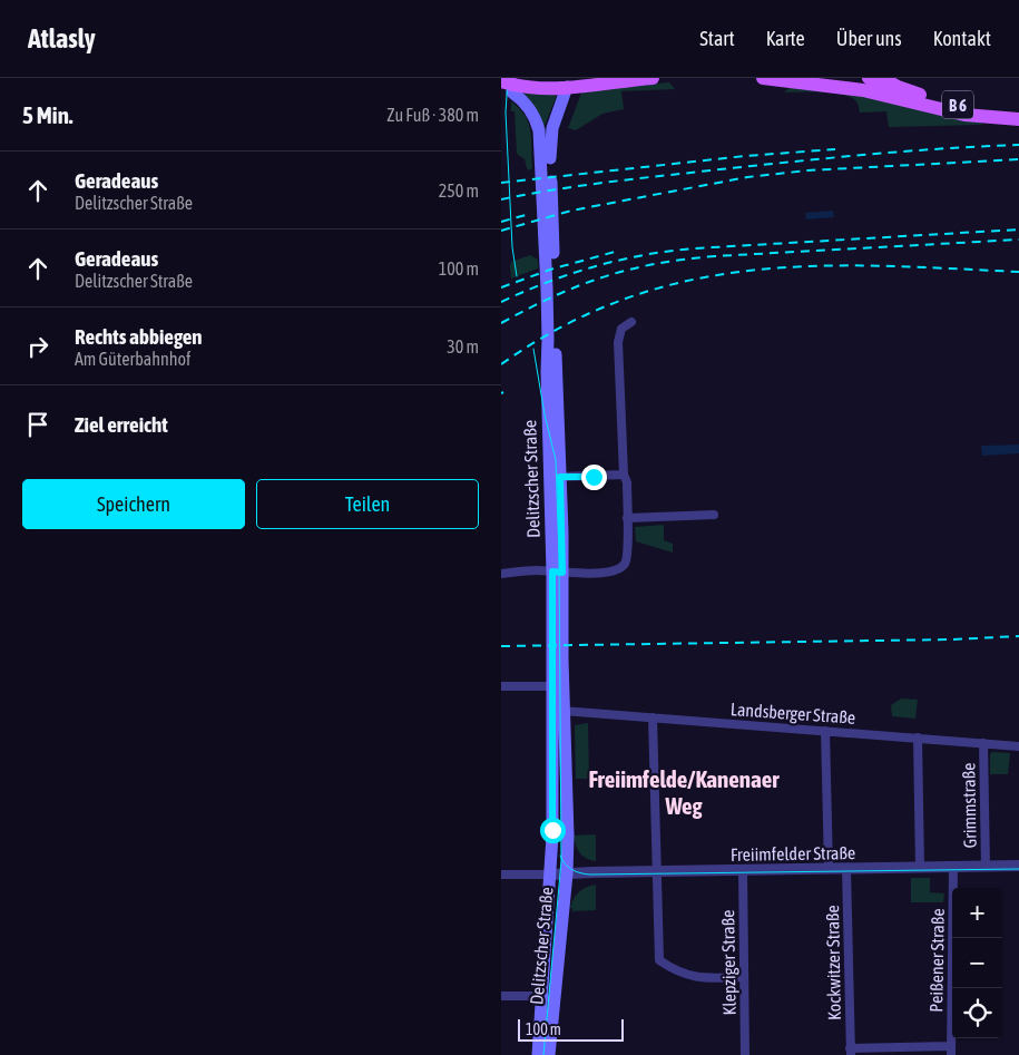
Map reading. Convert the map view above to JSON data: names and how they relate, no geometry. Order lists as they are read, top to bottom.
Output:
{
  "streets": {
    "main road": ["B 6", "Delitzscher Straße"],
    "street": [
      "Landsberger Straße",
      "Grimmstraße",
      "Freiimfelder Straße",
      "Peißener Straße",
      "Klepziger Straße",
      "Kockwitzer Straße"
    ]
  },
  "crossings": [
    ["Delitzscher Straße", "Landsberger Straße"],
    ["Delitzscher Straße", "Freiimfelder Straße"],
    ["Landsberger Straße", "Grimmstraße"],
    ["Grimmstraße", "Freiimfelder Straße"],
    ["Freiimfelder Straße", "Peißener Straße"],
    ["Freiimfelder Straße", "Klepziger Straße"],
    ["Freiimfelder Straße", "Kockwitzer Straße"]
  ],
  "districts": ["Freiimfelde/Kanenaer Weg"],
  "scale_bar": "100 m",
  "page": {
    "header": "Atlasly",
    "nav": [
      "Start",
      "Karte",
      "Über uns",
      "Kontakt"
    ],
    "heading": ["5 Min.", "Zu Fuß · 380 m"],
    "list": [
      ["Geradeaus", "Delitzscher Straße", "250 m"],
      ["Geradeaus", "Delitzscher Straße", "100 m"],
      ["Rechts abbiegen", "Am Güterbahnhof", "30 m"],
      "Ziel erreicht"
    ],
    "buttons": ["Speichern", "Teilen"],
    "map_buttons": ["+", "−"],
    "scale": "100 m"
  }
}
